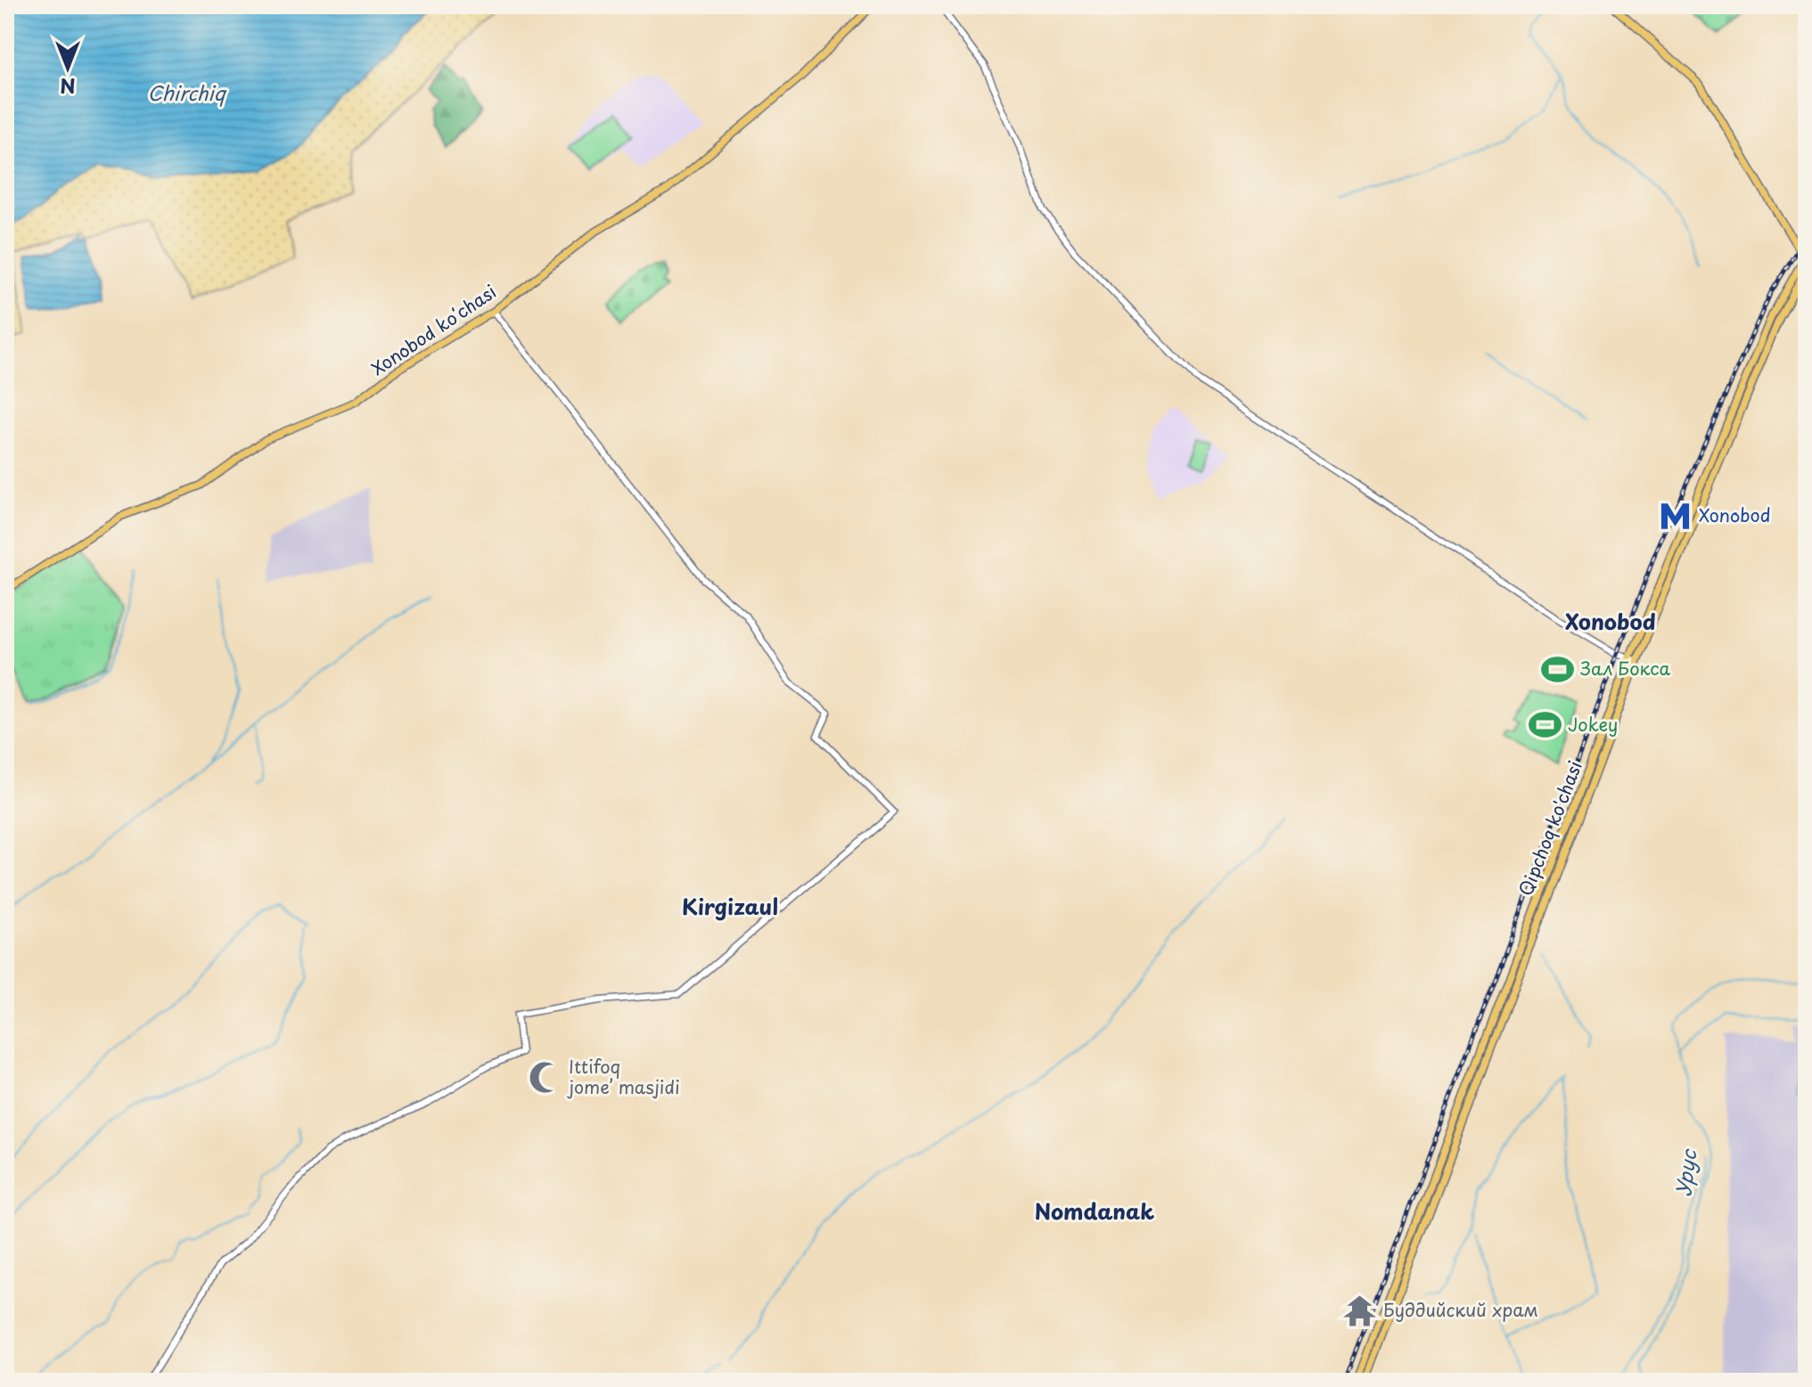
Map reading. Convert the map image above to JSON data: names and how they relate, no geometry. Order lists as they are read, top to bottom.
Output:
{
  "streets": {
    "main road": ["Xonobod koʻchasi", "Qipchoq ko'chasi"]
  },
  "districts": ["Xonobod", "Kirgizaul", "Nomdanak"],
  "water": ["Chirchiq", "Урус"],
  "places": {
    "metro station": ["Xonobod"],
    "sports": ["Зал Бокса", "Jokey"],
    "mosque": ["Ittifoq jome’ masjidi"],
    "temple": ["Буддийский храм"]
  },
  "north": "bottom"
}
